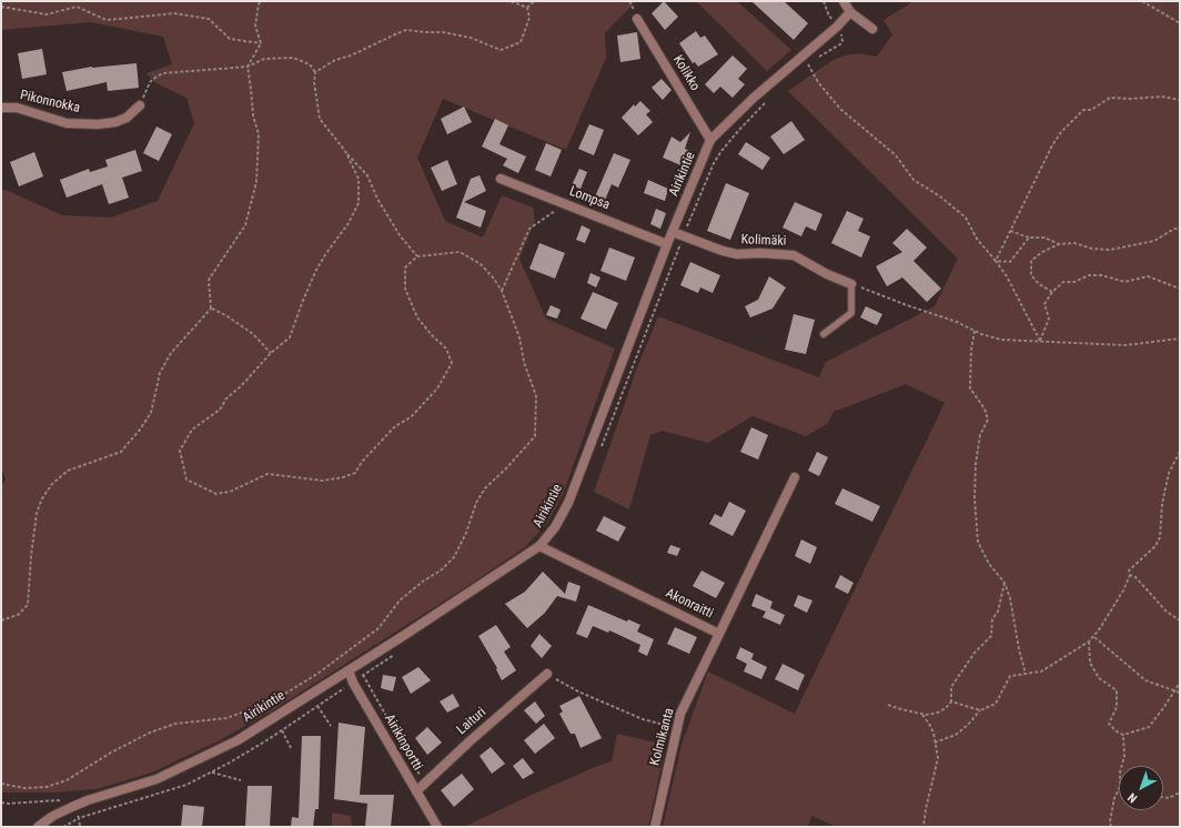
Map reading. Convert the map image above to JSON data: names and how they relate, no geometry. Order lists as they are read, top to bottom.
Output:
{
  "streets": {
    "street": [
      "Kolikko",
      "Pikonnokka",
      "Airikintie",
      "Lompsa",
      "Kolimäki",
      "Akonraitti",
      "Laituri",
      "Kolmikanta",
      "Airikinportti"
    ]
  },
  "crossings": [
    ["Kolikko", "Airikintie"],
    ["Airikintie", "Lompsa"],
    ["Airikintie", "Kolimäki"],
    ["Airikintie", "Akonraitti"],
    ["Airikintie", "Airikinportti"],
    ["Akonraitti", "Kolmikanta"],
    ["Laituri", "Airikinportti"]
  ],
  "north": "bottom left"
}
